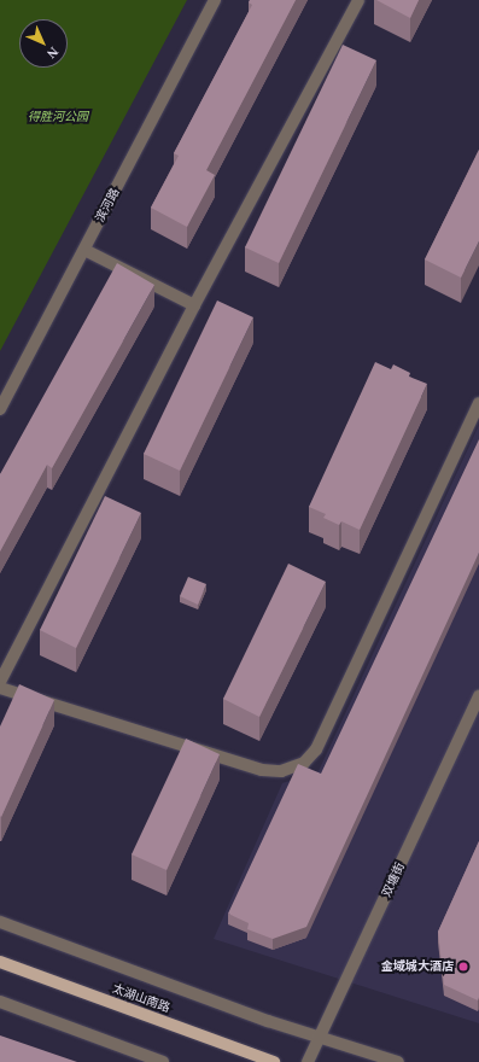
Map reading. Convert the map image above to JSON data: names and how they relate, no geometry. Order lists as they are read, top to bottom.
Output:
{
  "streets": {
    "main road": ["太湖山南路"],
    "street": ["滨河路", "双塘街"]
  },
  "parks": ["得胜河公园"],
  "places": ["金域城大酒店"],
  "north": "bottom right"
}
